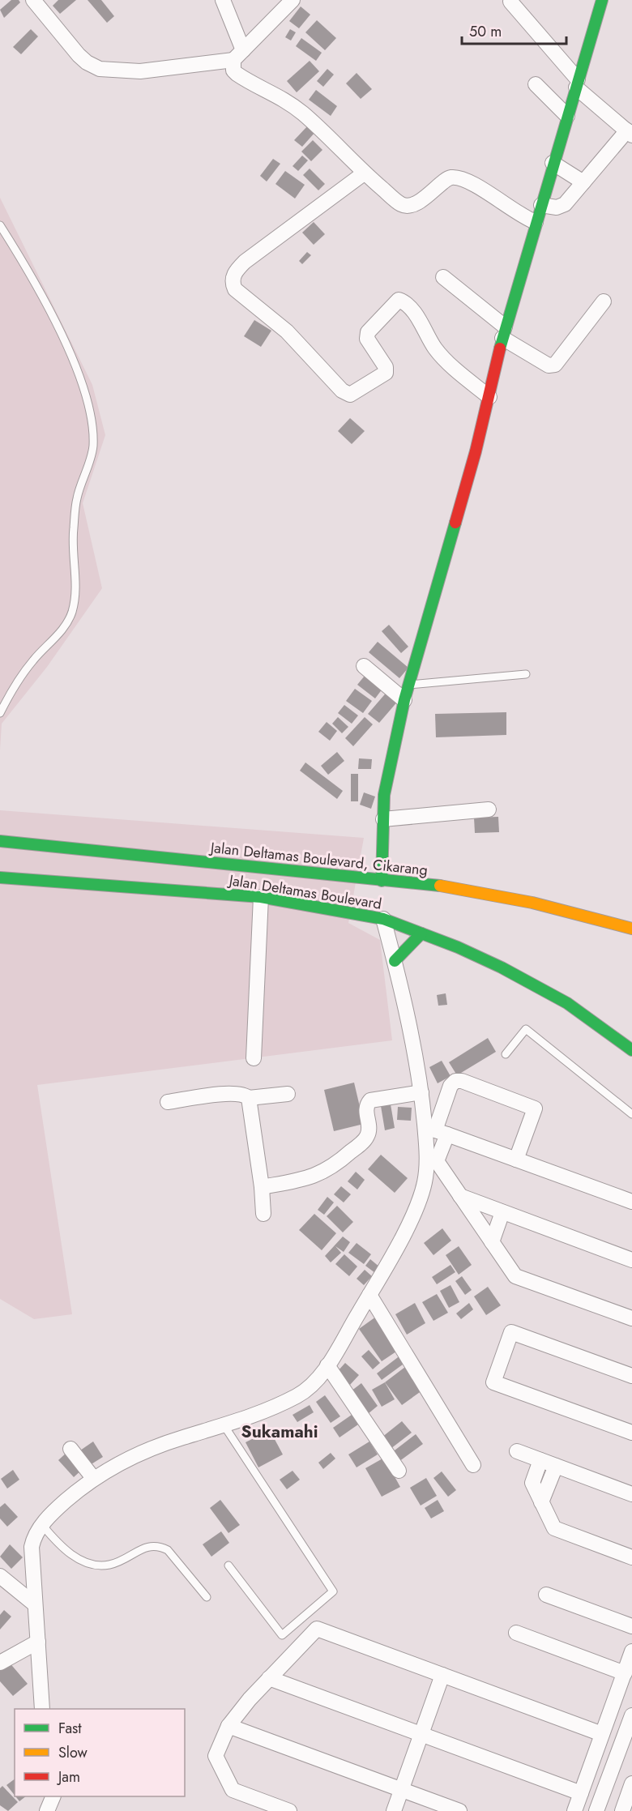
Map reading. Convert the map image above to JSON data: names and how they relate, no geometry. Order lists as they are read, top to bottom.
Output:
{
  "streets": {
    "street": ["Jalan Deltamas Boulevard, Cikarang", "Jalan Deltamas Boulevard"]
  },
  "districts": ["Sukamahi"],
  "legend": ["Fast", "Slow", "Jam"],
  "scale_bar": "50 m"
}
